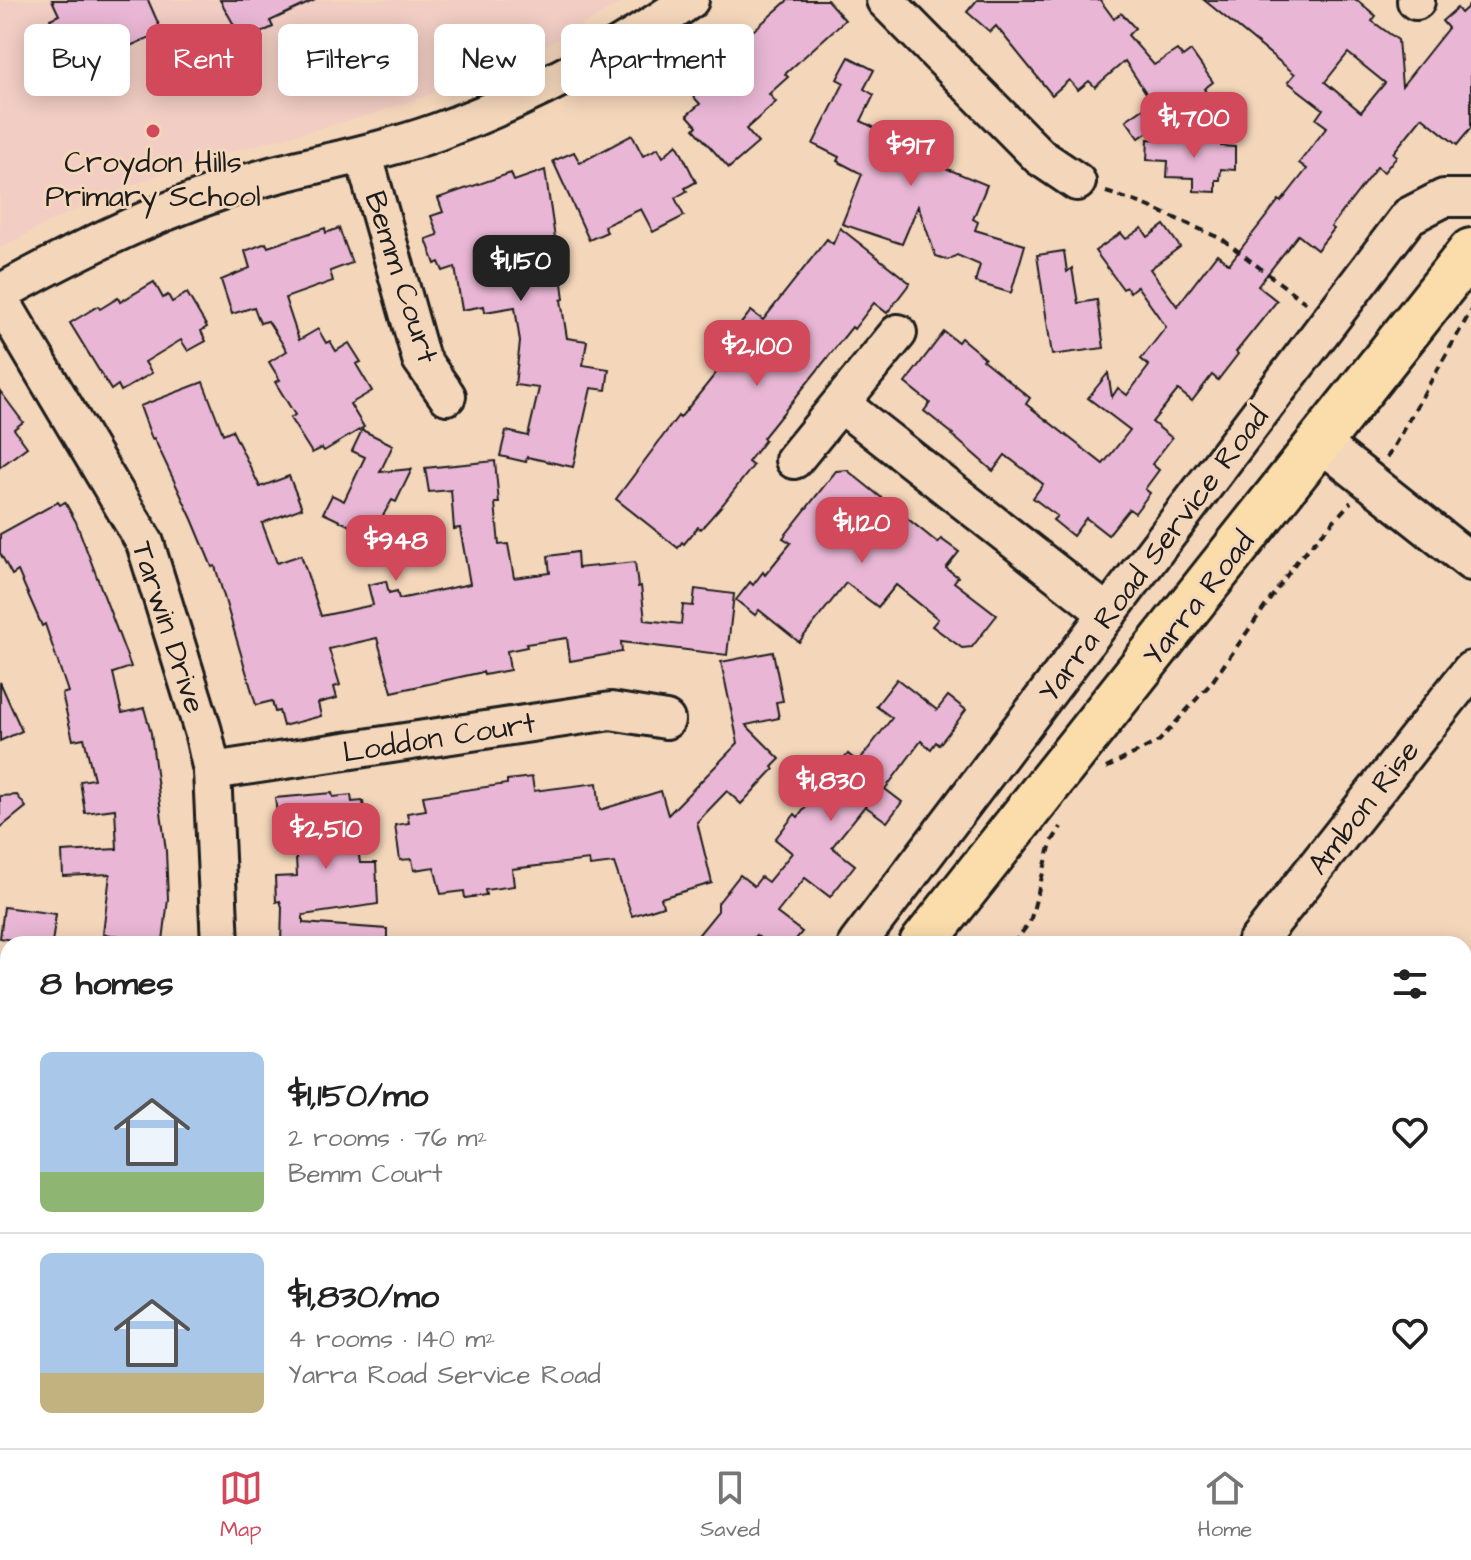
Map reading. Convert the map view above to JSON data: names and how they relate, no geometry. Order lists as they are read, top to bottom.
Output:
{
  "streets": {
    "main road": ["Yarra Road"],
    "street": [
      "Bemm Court",
      "Yarra Road Service Road",
      "Tarwin Drive",
      "Loddon Court",
      "Ambon Rise"
    ]
  },
  "crossings": [
    ["Tarwin Drive", "Loddon Court"]
  ],
  "places": ["Croydon Hills Primary School"],
  "page": {
    "chip": [
      "Buy",
      "Rent",
      "Filters",
      "New",
      "Apartment"
    ],
    "price": [
      "$1,700",
      "$917",
      "$1,150",
      "$2,100",
      "$1,120",
      "$948",
      "$1,830",
      "$2,510"
    ],
    "heading": "8 homes",
    "list": [
      {
        "name": "$1,150/mo",
        "note": "2 rooms · 76 m² · Bemm Court"
      },
      {
        "name": "$1,830/mo",
        "note": "4 rooms · 140 m² · Yarra Road Service Road"
      }
    ],
    "tabs": ["Map", "Saved", "Home"]
  }
}
